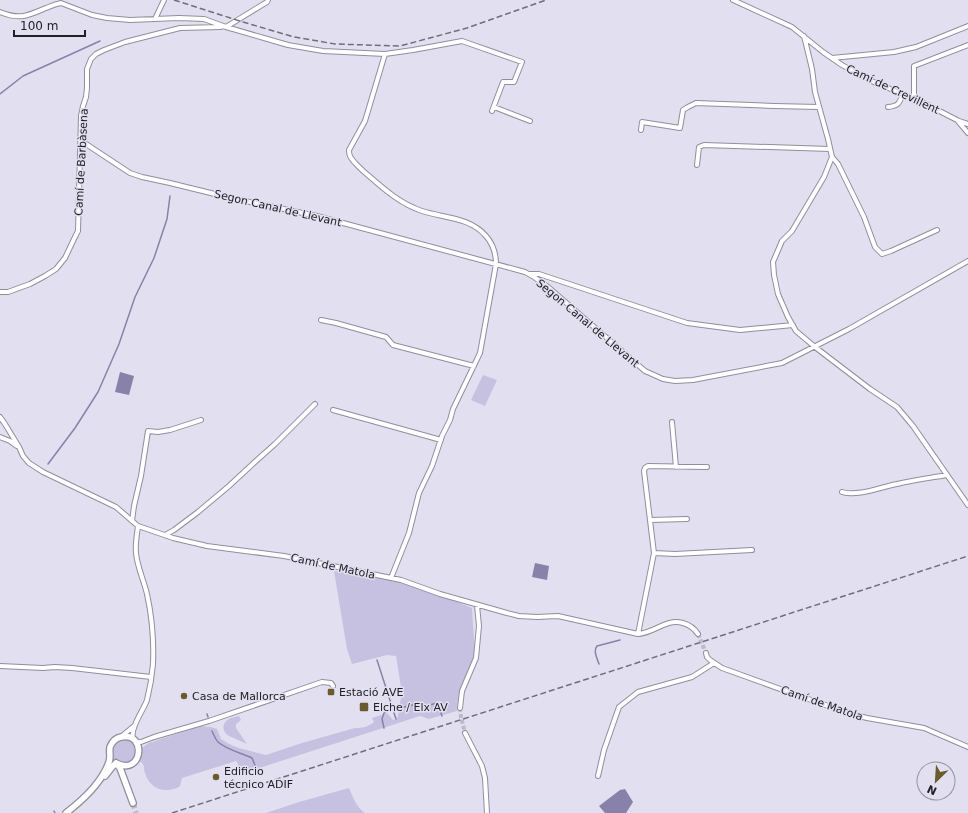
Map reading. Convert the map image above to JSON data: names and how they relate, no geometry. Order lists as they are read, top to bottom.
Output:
{
  "streets": {
    "street": [
      "Camí de Crevillent",
      "Camí de Barbàsena",
      "Segon Canal de Llevant",
      "Camí de Matola"
    ]
  },
  "crossings": [
    ["Camí de Barbàsena", "Segon Canal de Llevant"]
  ],
  "places": {
    "transit": ["Estació AVE", "Elche / Elx AV"],
    "other": ["Casa de Mallorca", "Edificio técnico ADIF"]
  },
  "scale_bar": "100 m",
  "north": "bottom left"
}
